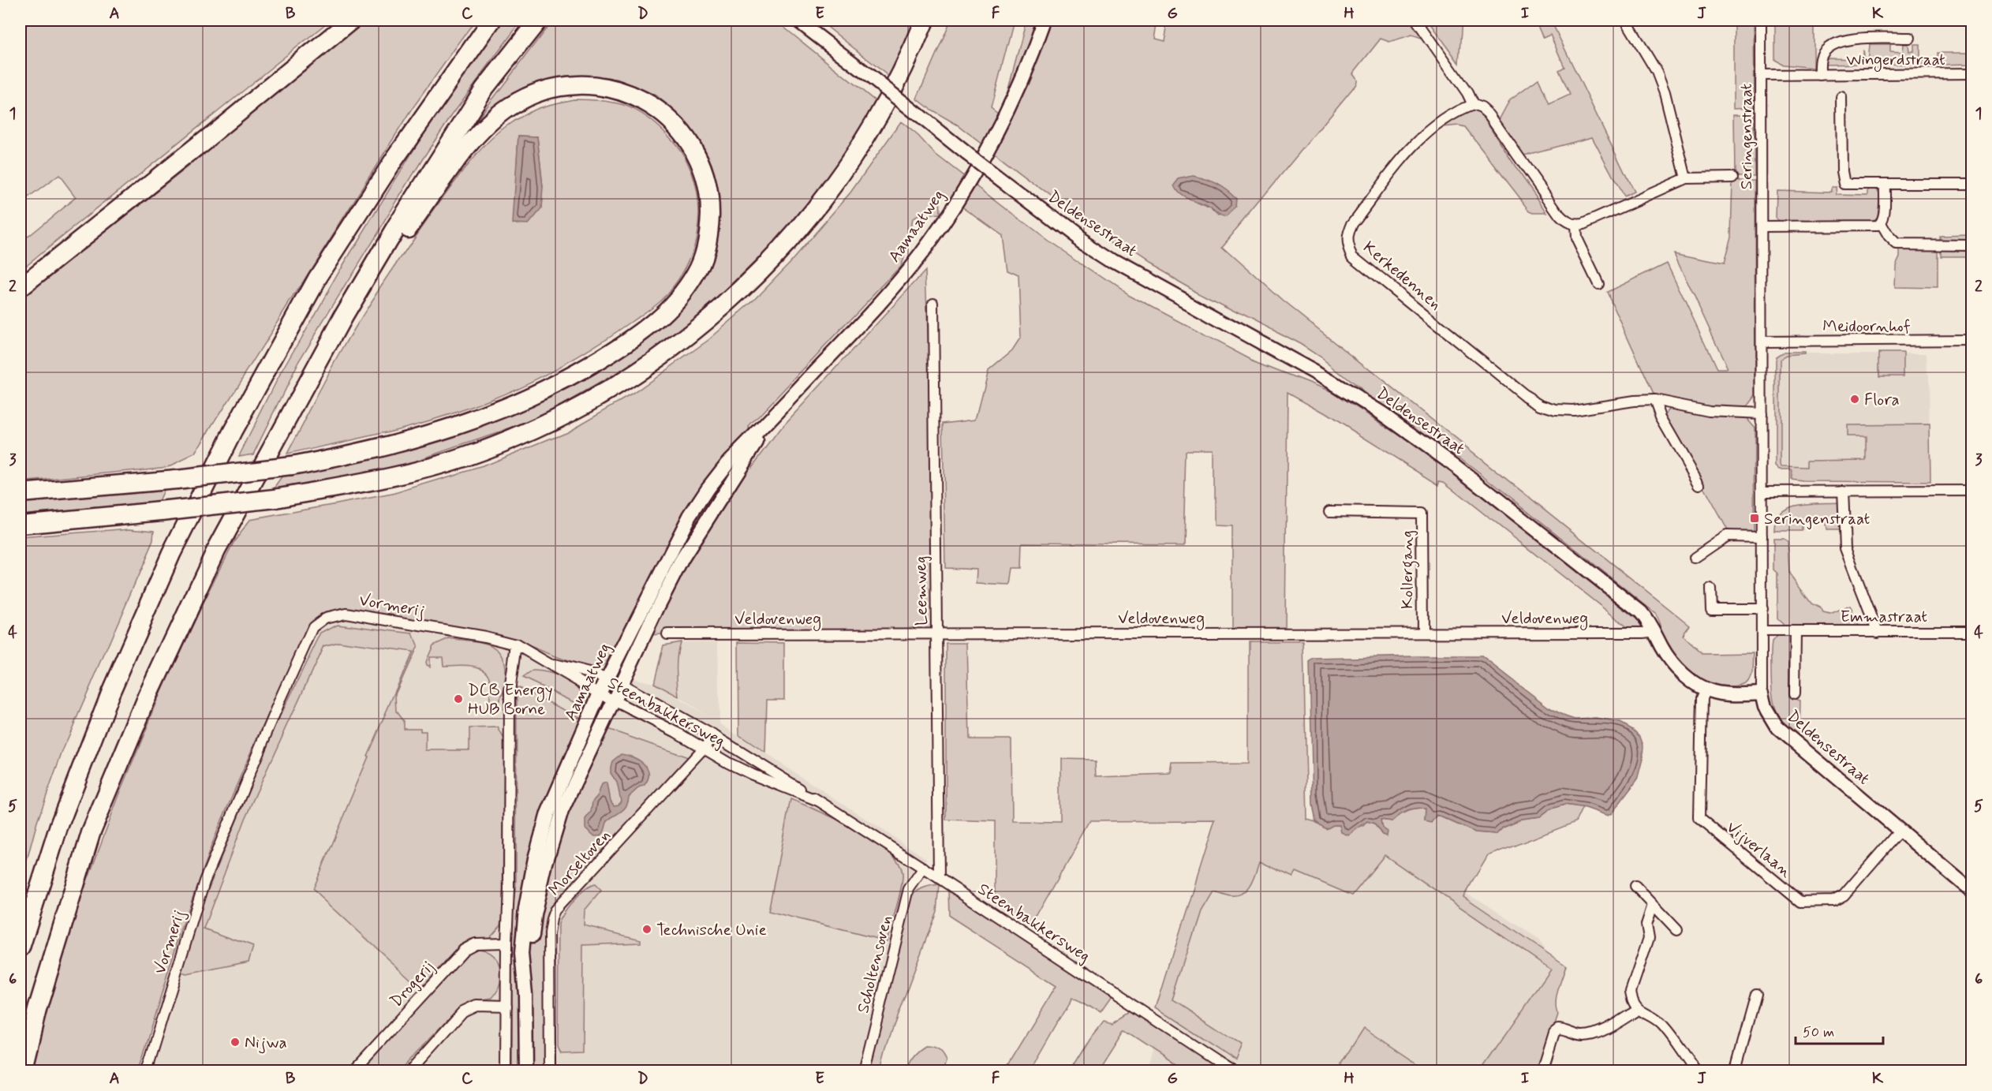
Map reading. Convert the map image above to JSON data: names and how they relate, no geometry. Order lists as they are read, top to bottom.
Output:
{
  "streets": {
    "main road": ["Deldensestraat", "Aamaatweg"],
    "street": [
      "Wingerdstraat",
      "Seringenstraat",
      "Kerkedennen",
      "Meidoornhof",
      "Kollergang",
      "Leemweg",
      "Vormerij",
      "Emmastraat",
      "Veldovenweg",
      "Steenbakkersweg",
      "Vijverlaan",
      "Morseltoven",
      "Scholtensoven",
      "Drogerij"
    ]
  },
  "crossings": [
    ["Wingerdstraat", "Seringenstraat"],
    ["Seringenstraat", "Deldensestraat"],
    ["Seringenstraat", "Kerkedennen"],
    ["Seringenstraat", "Meidoornhof"],
    ["Seringenstraat", "Emmastraat"],
    ["Deldensestraat", "Veldovenweg"],
    ["Deldensestraat", "Vijverlaan"],
    ["Aamaatweg", "Steenbakkersweg"],
    ["Kollergang", "Veldovenweg"],
    ["Leemweg", "Veldovenweg"],
    ["Leemweg", "Steenbakkersweg"],
    ["Vormerij", "Steenbakkersweg"],
    ["Steenbakkersweg", "Morseltoven"],
    ["Steenbakkersweg", "Scholtensoven"]
  ],
  "places": {
    "other": [
      "Flora",
      "DCB Energy HUB Borne",
      "Technische Unie",
      "Nijwa"
    ],
    "transit": ["Seringenstraat"]
  },
  "scale_bar": "50 m",
  "grid": {
    "columns": [
      "A",
      "B",
      "C",
      "D",
      "E",
      "F",
      "G",
      "H",
      "I",
      "J",
      "K"
    ],
    "rows": [
      "1",
      "2",
      "3",
      "4",
      "5",
      "6"
    ]
  }
}
